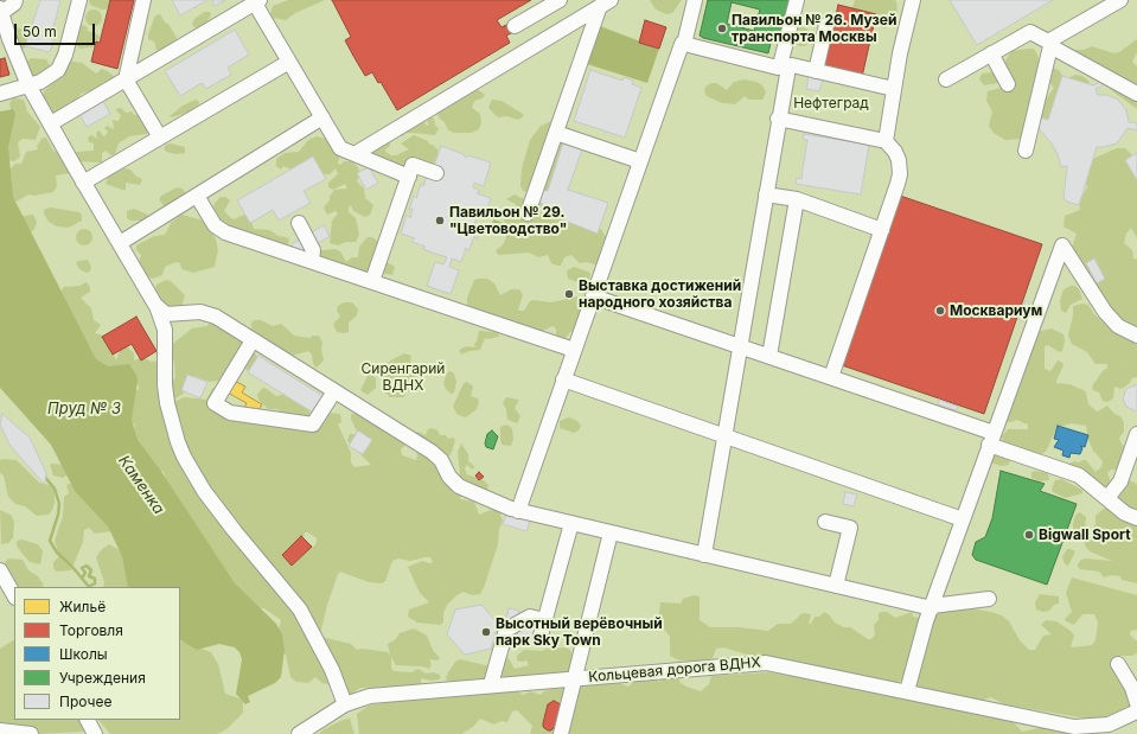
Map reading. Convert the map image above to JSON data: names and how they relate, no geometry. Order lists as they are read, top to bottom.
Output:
{
  "streets": {
    "street": ["Кольцевая дорога ВДНХ"]
  },
  "water": ["Пруд № 3", "Каменка"],
  "parks": ["Нефтеград", "Сиренгарий ВДНХ"],
  "places": [
    "Павильон № 26. Музей транспорта Москвы",
    "Павильон № 29. \"Цветоводство\"",
    "Выставка достижений народного хозяйства",
    "Москвариум",
    "Bigwall Sport",
    "Высотный верёвочный парк Sky Town"
  ],
  "legend": [
    "Жильё",
    "Торговля",
    "Школы",
    "Учреждения",
    "Прочее"
  ],
  "scale_bar": "50 m"
}
